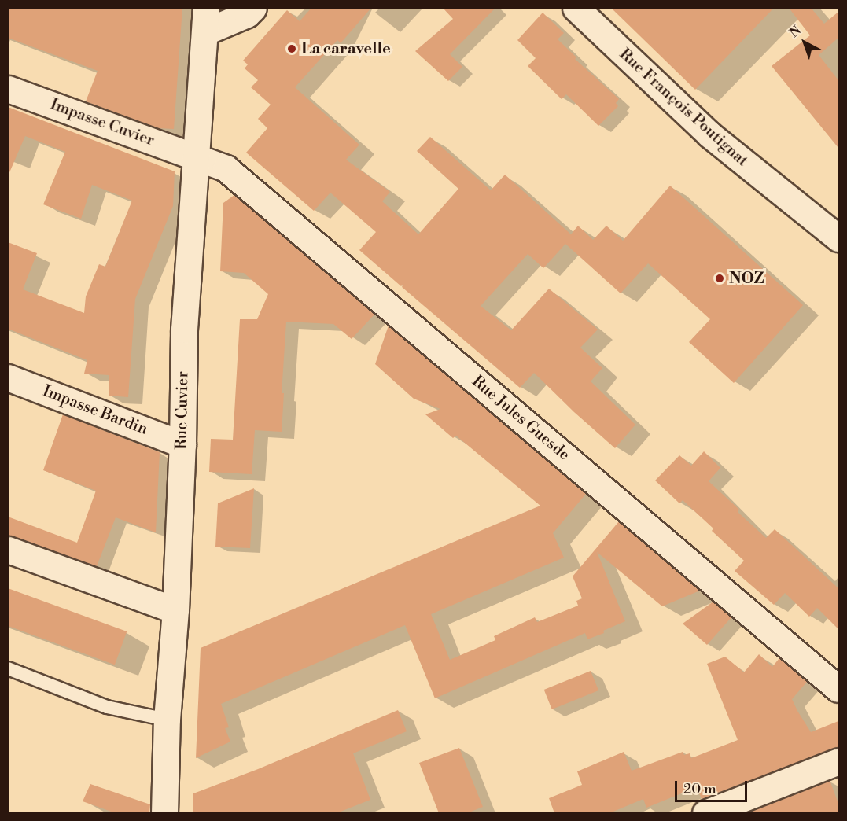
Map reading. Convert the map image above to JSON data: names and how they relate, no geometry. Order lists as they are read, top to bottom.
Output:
{
  "streets": {
    "street": [
      "Rue François Poutignat",
      "Impasse Cuvier",
      "Impasse Bardin",
      "Rue Cuvier",
      "Rue Jules Guesde"
    ]
  },
  "crossings": [
    ["Impasse Cuvier", "Rue Cuvier"],
    ["Impasse Cuvier", "Rue Jules Guesde"],
    ["Impasse Bardin", "Rue Cuvier"],
    ["Rue Cuvier", "Rue Jules Guesde"]
  ],
  "places": ["La caravelle", "NOZ"],
  "scale_bar": "20 m",
  "north": "top left"
}
